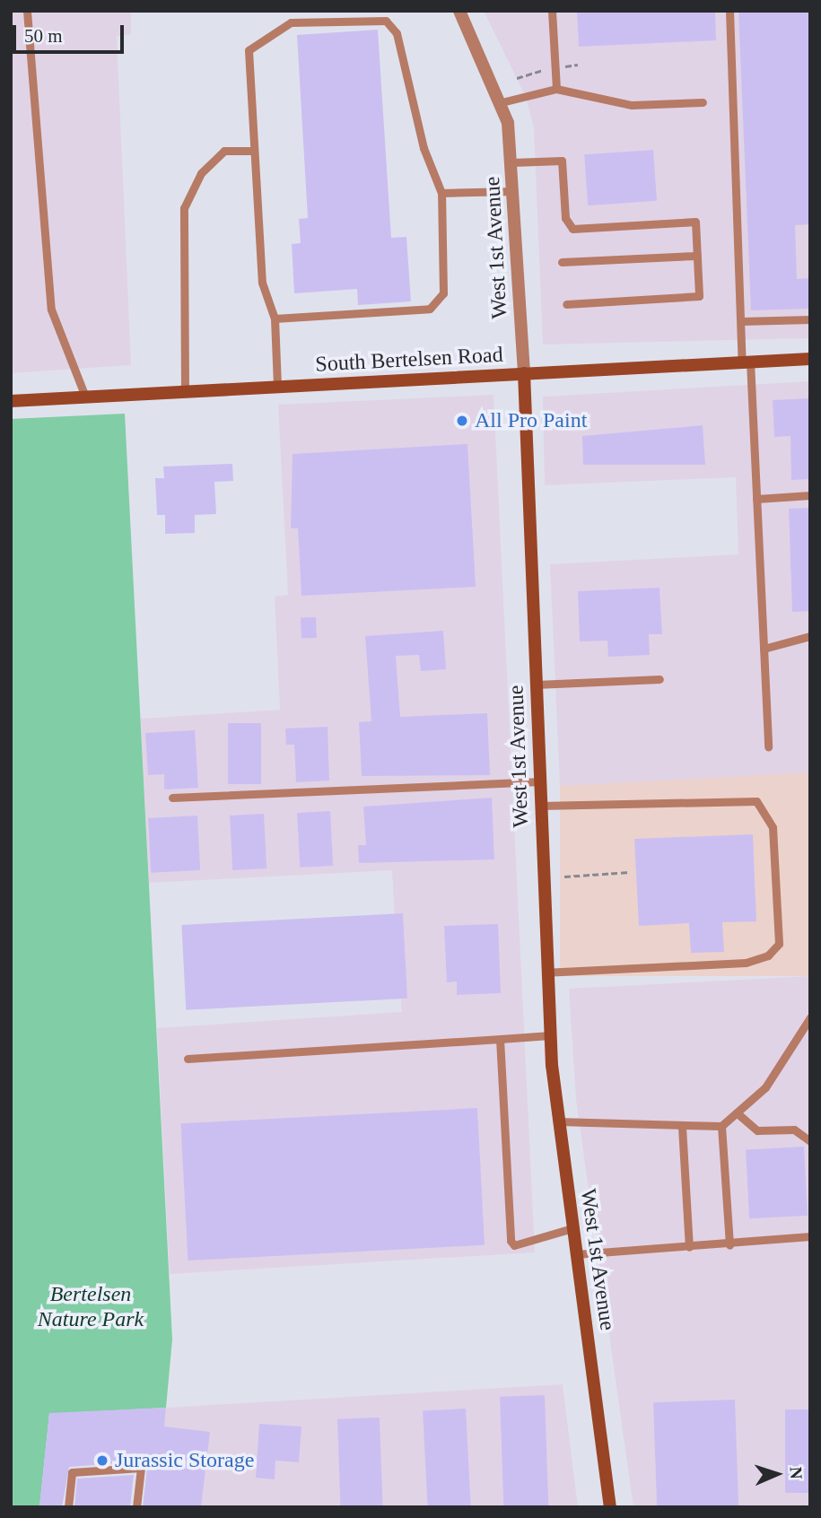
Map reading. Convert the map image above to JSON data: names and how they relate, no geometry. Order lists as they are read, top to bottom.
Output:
{
  "streets": {
    "street": ["West 1st Avenue", "South Bertelsen Road"]
  },
  "crossings": [
    ["West 1st Avenue", "South Bertelsen Road"]
  ],
  "parks": ["Bertelsen Nature Park"],
  "places": ["All Pro Paint", "Jurassic Storage"],
  "scale_bar": "50 m",
  "north": "right"
}
